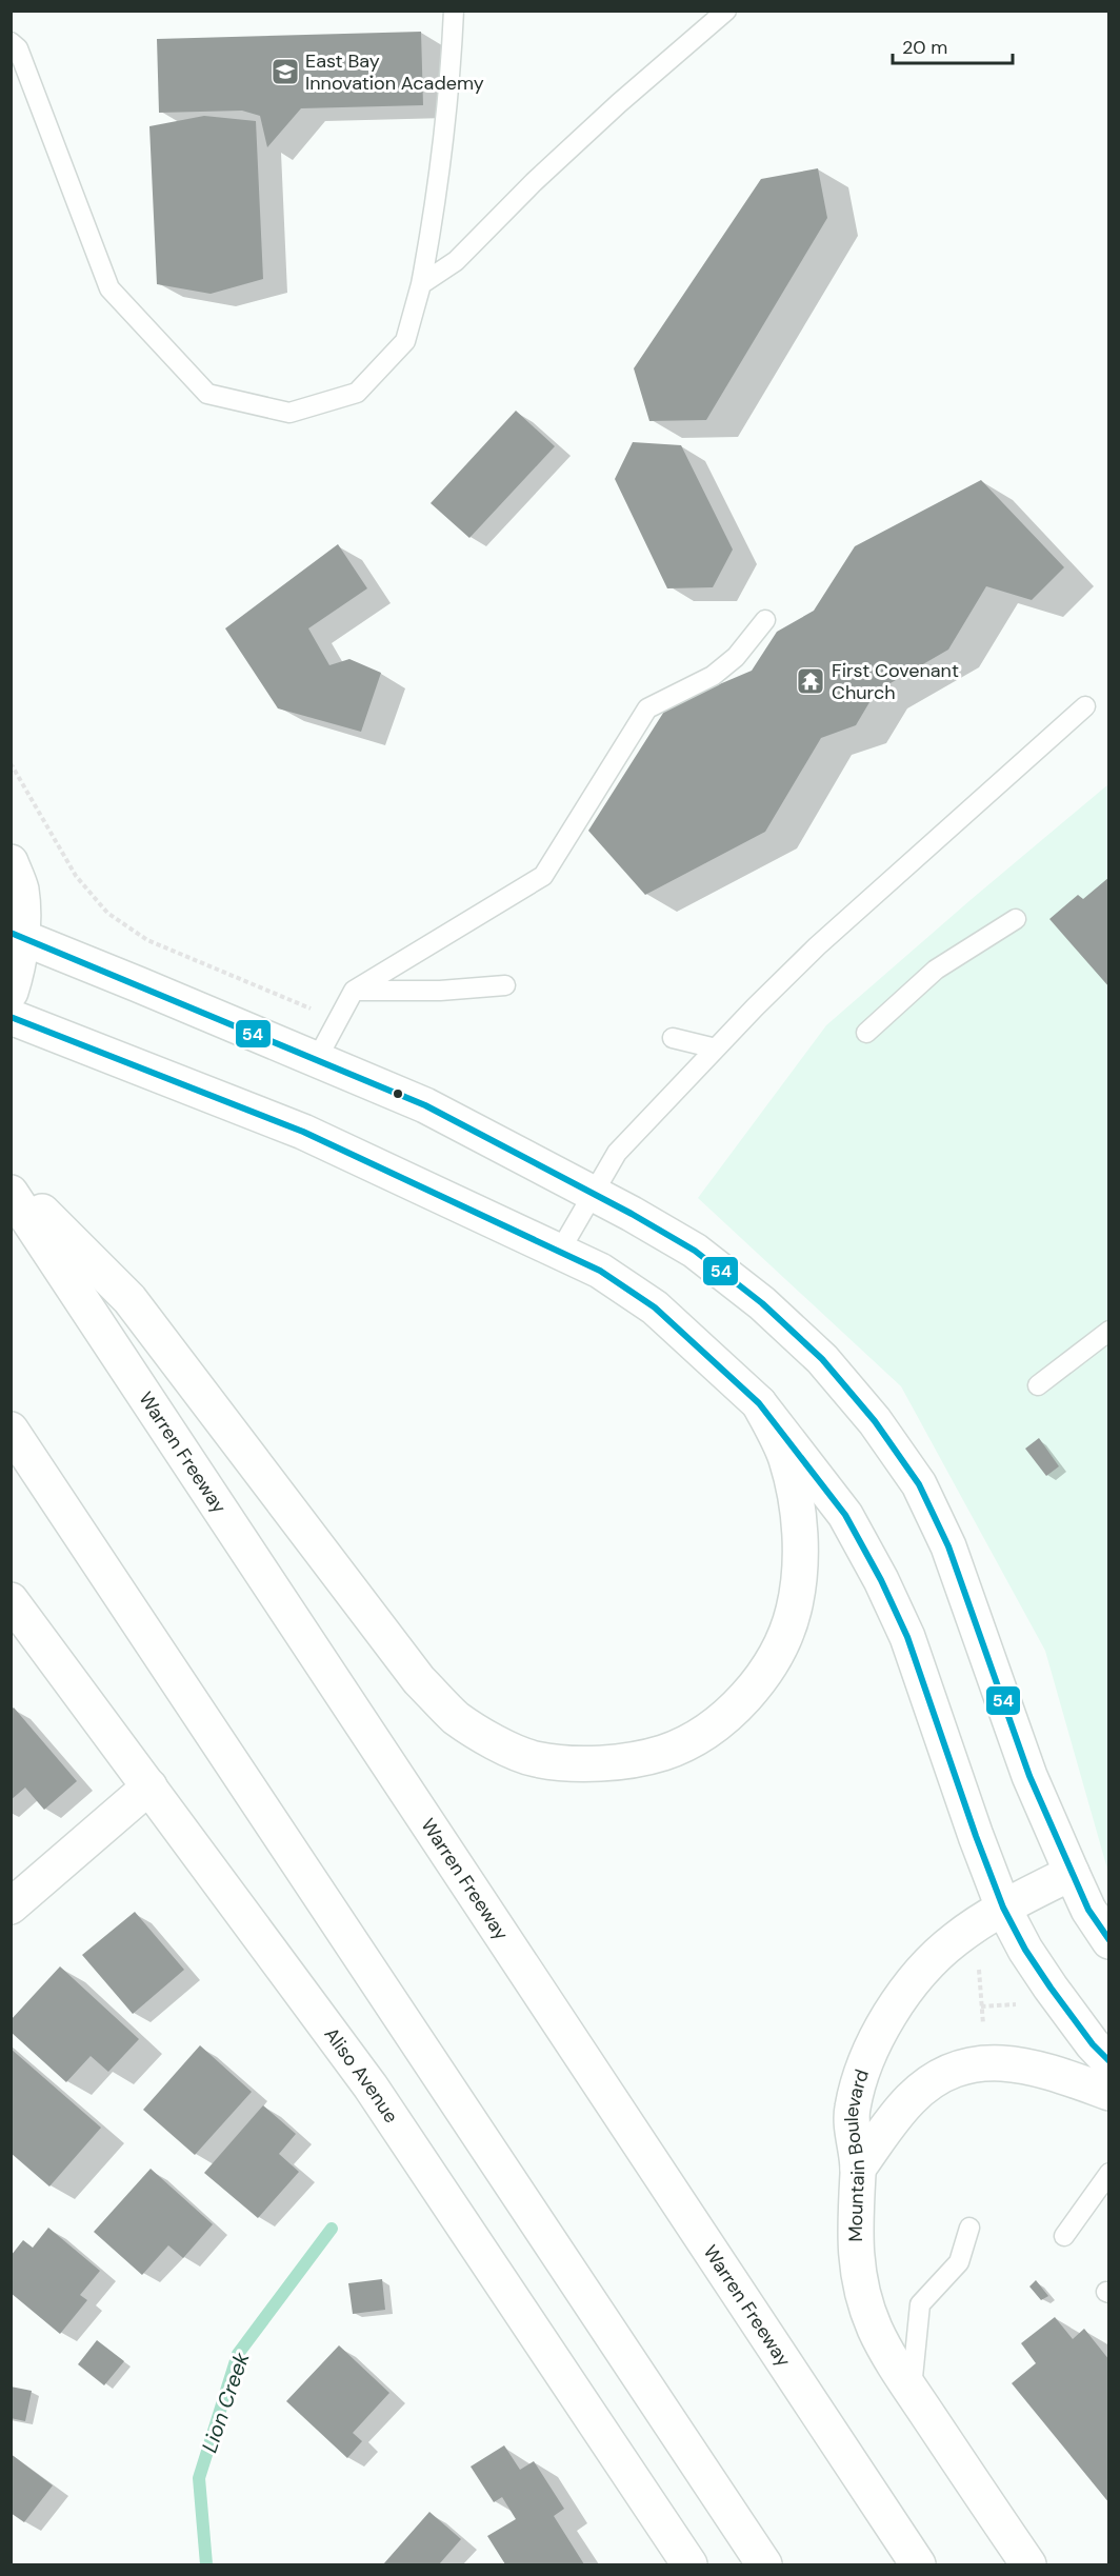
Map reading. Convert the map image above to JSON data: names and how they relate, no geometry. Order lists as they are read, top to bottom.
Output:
{
  "streets": {
    "main road": ["Warren Freeway", "Aliso Avenue", "Mountain Boulevard"]
  },
  "water": ["Lion Creek"],
  "places": {
    "school or university": ["East Bay Innovation Academy"],
    "temple": ["First Covenant Church"]
  },
  "lines": ["transit line 54"],
  "scale_bar": "20 m"
}
